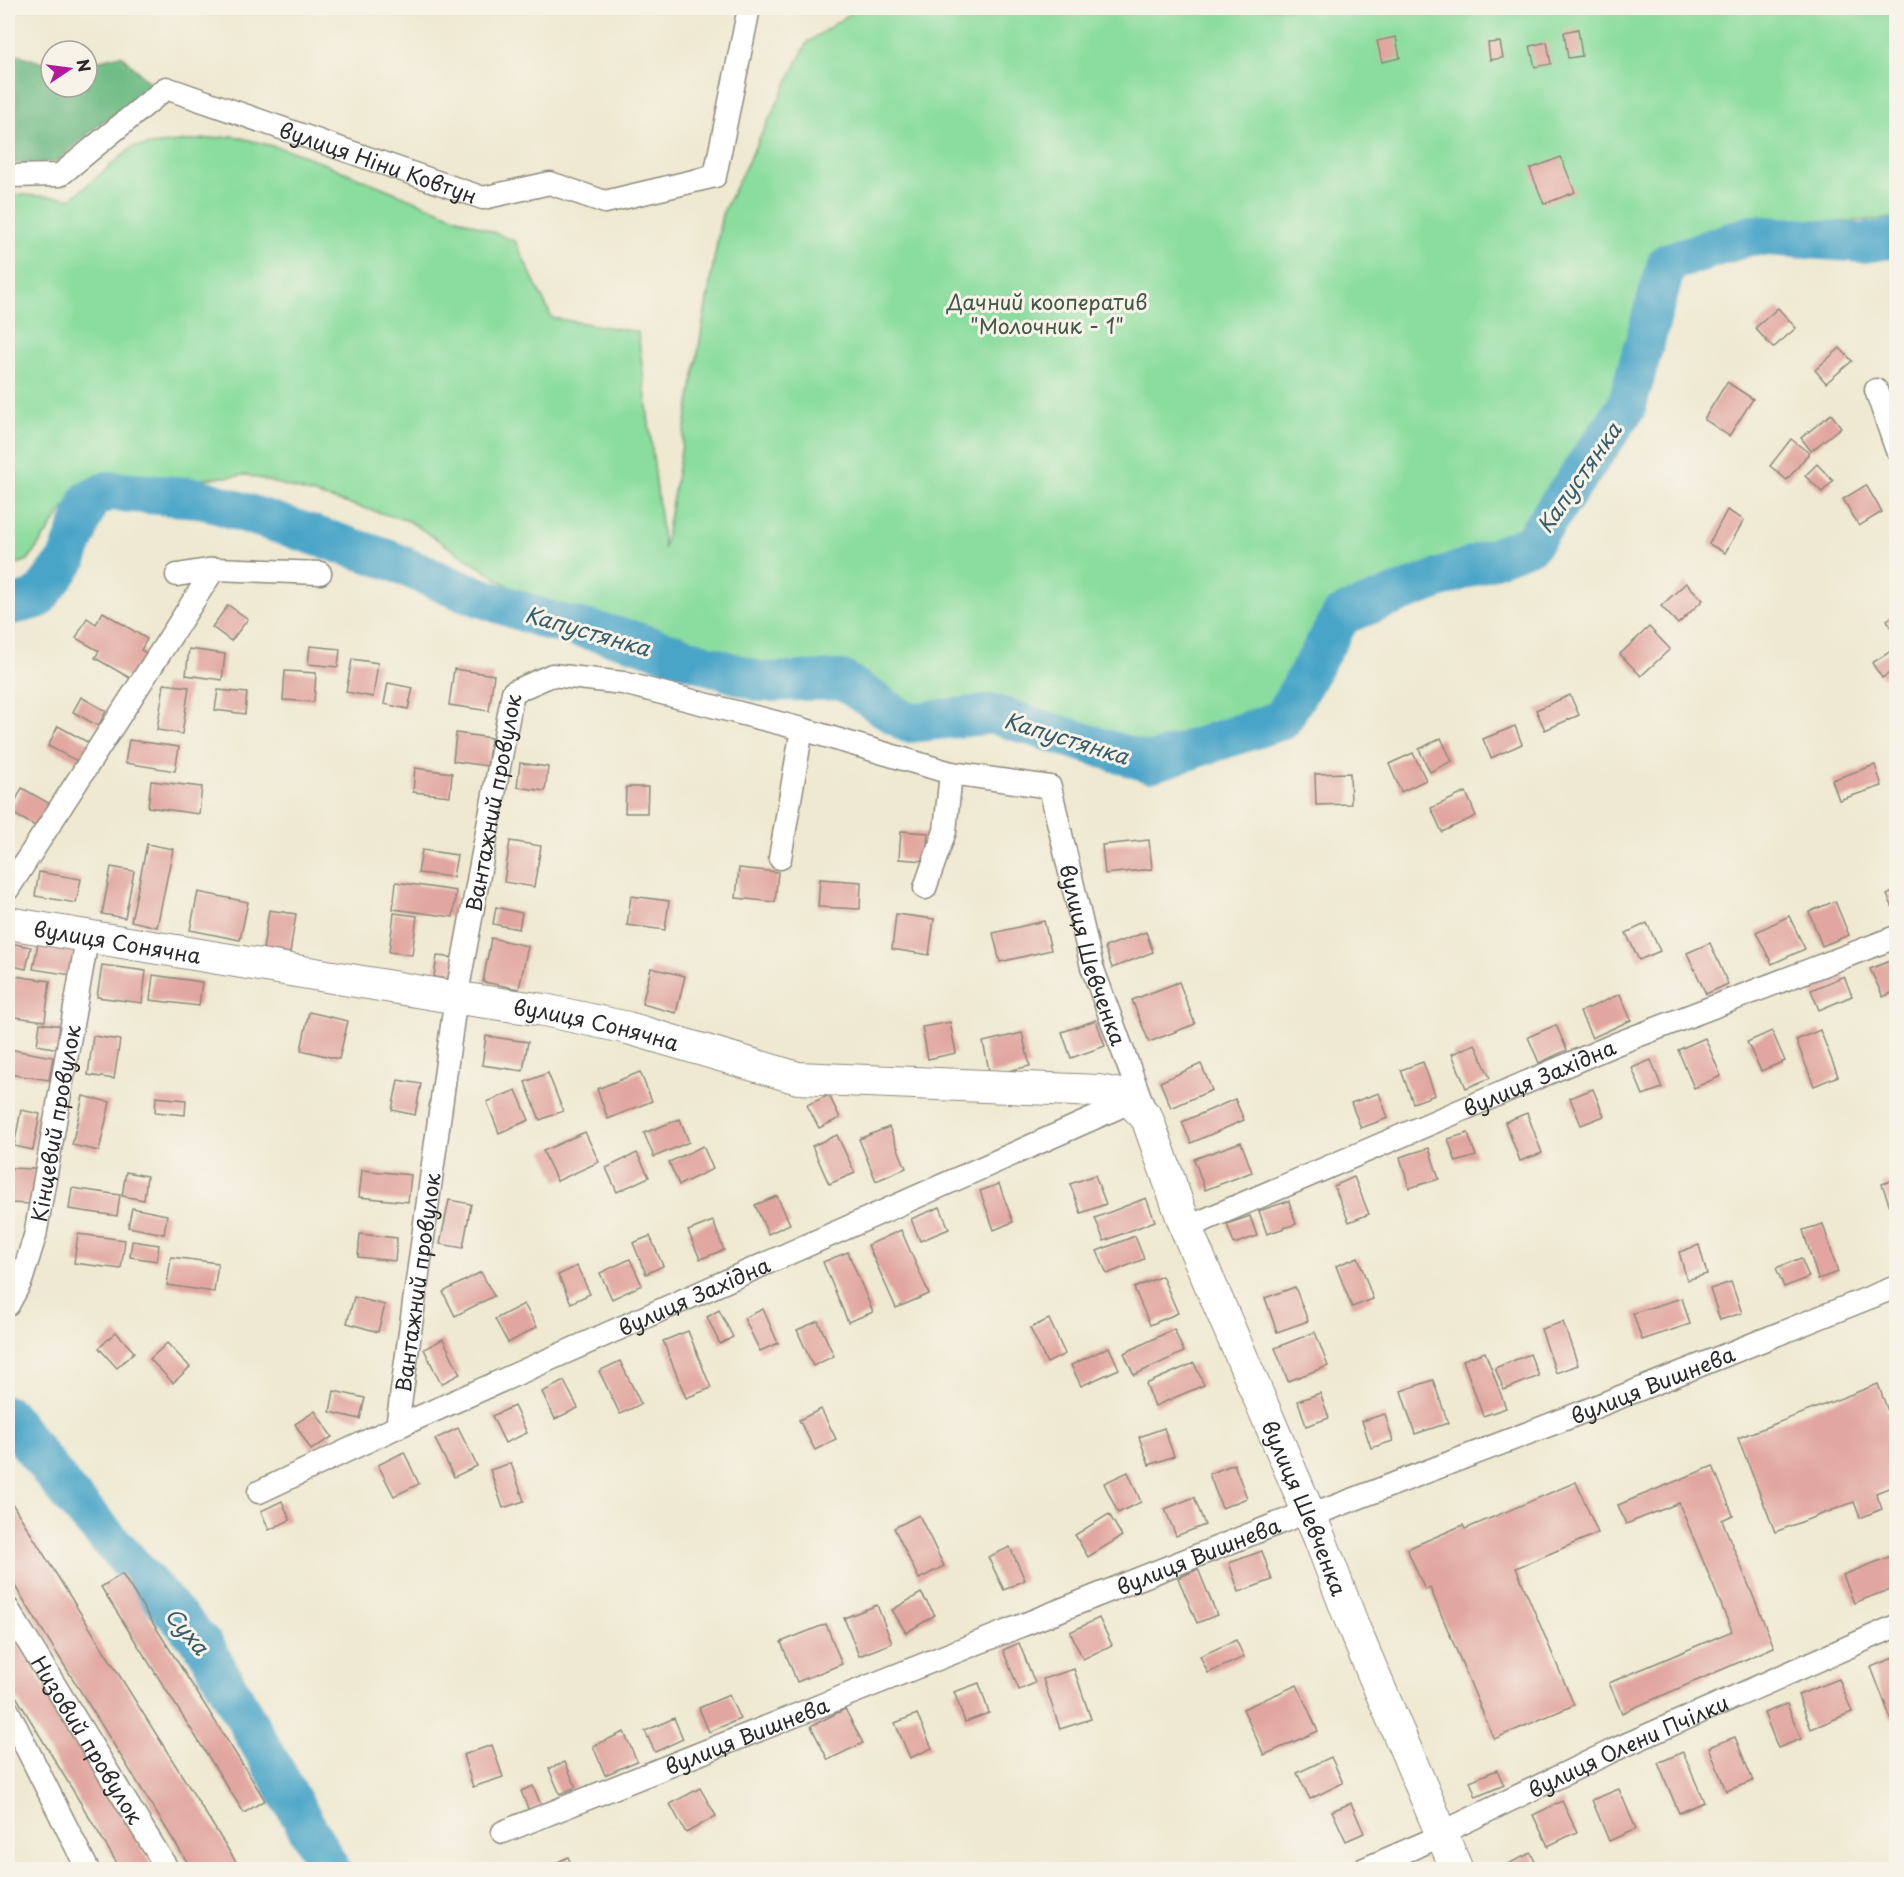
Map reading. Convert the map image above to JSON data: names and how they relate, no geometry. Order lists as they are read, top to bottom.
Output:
{
  "streets": {
    "street": [
      "вулиця Ніни Ковтун",
      "Вантажний провулок",
      "вулиця Сонячна",
      "вулиця Шевченка",
      "вулиця Західна",
      "Кінцевий провулок",
      "вулиця Вишнева",
      "Низовий провулок",
      "вулиця Олени Пчілки"
    ]
  },
  "crossings": [
    ["Вантажний провулок", "вулиця Сонячна"],
    ["Вантажний провулок", "вулиця Шевченка"],
    ["Вантажний провулок", "вулиця Західна"],
    ["вулиця Сонячна", "вулиця Західна"],
    ["вулиця Сонячна", "Кінцевий провулок"],
    ["вулиця Шевченка", "вулиця Західна"],
    ["вулиця Шевченка", "вулиця Вишнева"],
    ["вулиця Шевченка", "вулиця Олени Пчілки"]
  ],
  "water": ["Капустянка", "Суха"],
  "parks": ["Дачний кооператив \"Молочник - 1\""],
  "north": "right"
}
